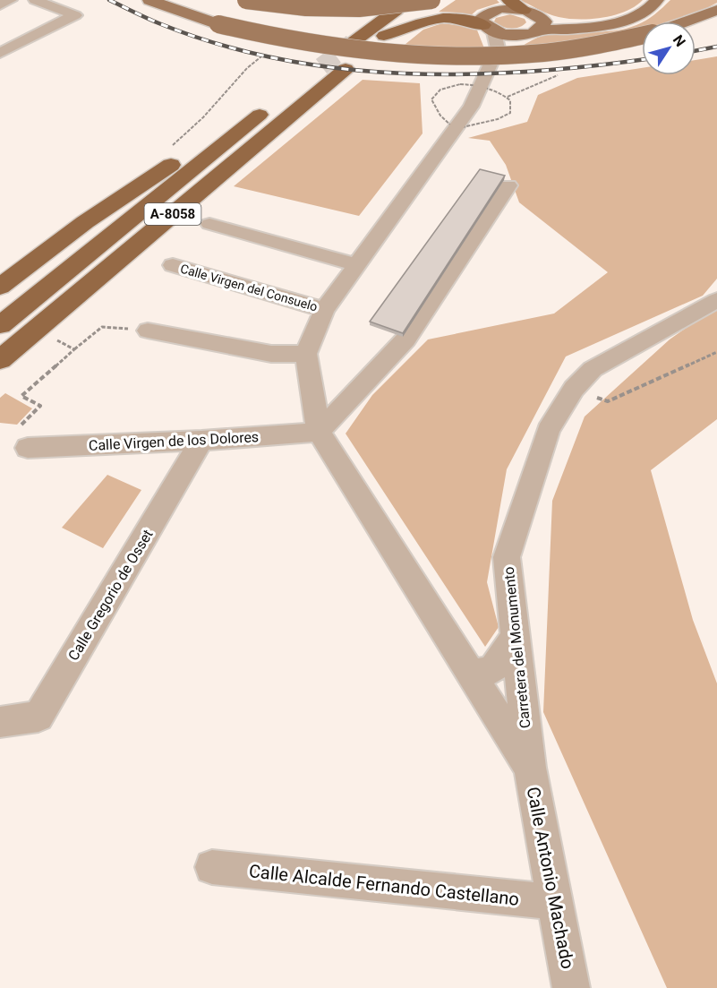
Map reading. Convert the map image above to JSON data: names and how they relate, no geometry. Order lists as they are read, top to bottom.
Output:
{
  "streets": {
    "highway": ["A-8058"],
    "street": [
      "Calle Virgen del Consuelo",
      "Calle Virgen de los Dolores",
      "Calle Gregorio de Osset",
      "Carretera del Monumento",
      "Calle Antonio Machado",
      "Calle Alcalde Fernando Castellano"
    ]
  },
  "crossings": [
    ["Calle Virgen de los Dolores", "Calle Gregorio de Osset"],
    ["Carretera del Monumento", "Calle Antonio Machado"],
    ["Calle Antonio Machado", "Calle Alcalde Fernando Castellano"]
  ],
  "north": "top right"
}
